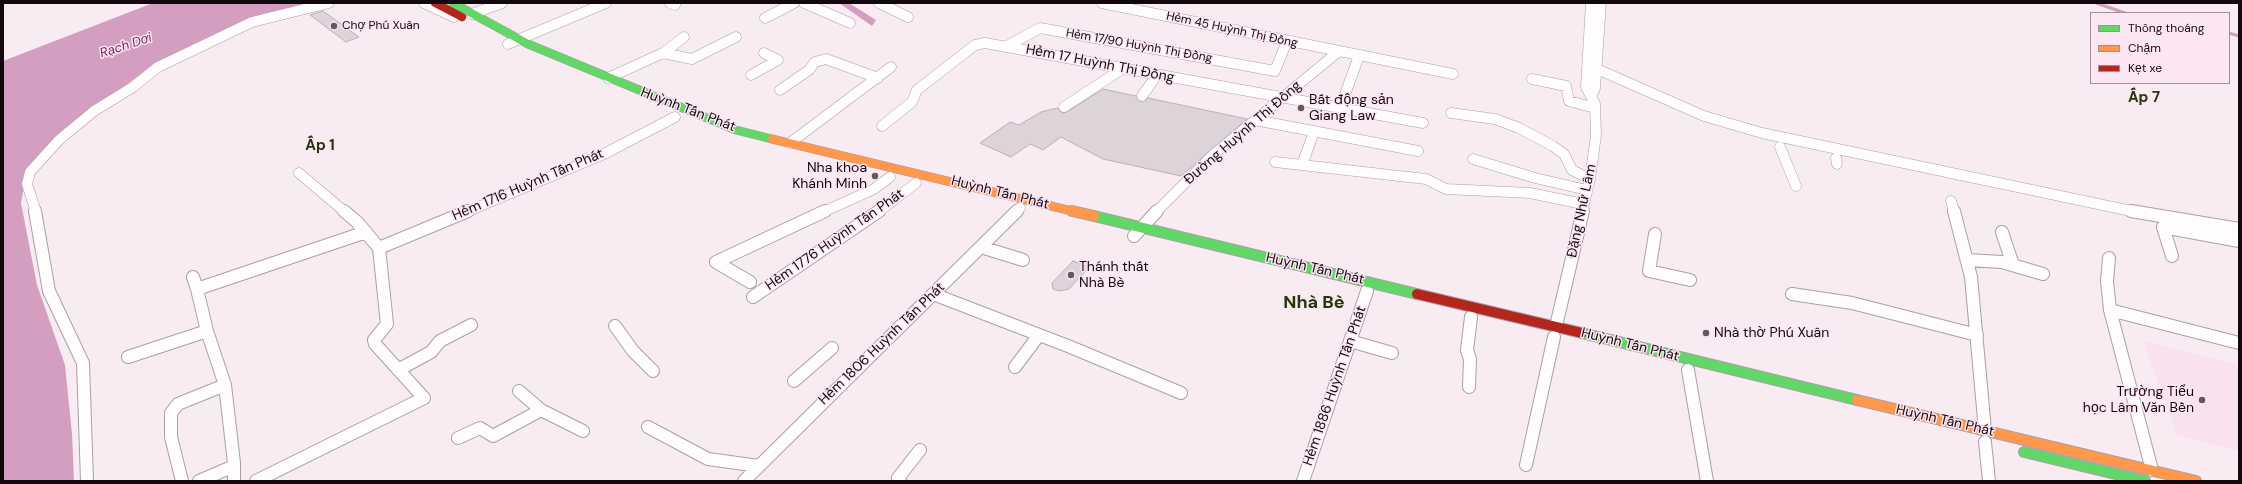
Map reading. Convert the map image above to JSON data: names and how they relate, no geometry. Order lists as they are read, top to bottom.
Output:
{
  "streets": {
    "main road": ["Huỳnh Tấn Phát"],
    "street": [
      "Hẻm 45 Huỳnh Thị Đồng",
      "Hẻm 17/90 Huỳnh Thị Đồng",
      "Hẻm 17 Huỳnh Thị Đồng",
      "Đường Huỳnh Thị Đồng",
      "Hẻm 1716 Huỳnh Tấn Phát",
      "Đặng Nhữ Lâm",
      "Hẻm 1776 Huỳnh Tấn Phát",
      "Hẻm 1806 Huỳnh Tấn Phát",
      "Hẻm 1886 Huỳnh Tấn Phát"
    ]
  },
  "crossings": [
    ["Hẻm 45 Huỳnh Thị Đồng", "Hẻm 17/90 Huỳnh Thị Đồng"],
    ["Hẻm 45 Huỳnh Thị Đồng", "Đường Huỳnh Thị Đồng"],
    ["Hẻm 17/90 Huỳnh Thị Đồng", "Hẻm 17 Huỳnh Thị Đồng"],
    ["Hẻm 17 Huỳnh Thị Đồng", "Đường Huỳnh Thị Đồng"],
    ["Huỳnh Tấn Phát", "Đường Huỳnh Thị Đồng"],
    ["Huỳnh Tấn Phát", "Hẻm 1716 Huỳnh Tấn Phát"],
    ["Huỳnh Tấn Phát", "Đặng Nhữ Lâm"],
    ["Huỳnh Tấn Phát", "Hẻm 1776 Huỳnh Tấn Phát"],
    ["Huỳnh Tấn Phát", "Hẻm 1806 Huỳnh Tấn Phát"],
    ["Huỳnh Tấn Phát", "Hẻm 1886 Huỳnh Tấn Phát"]
  ],
  "districts": ["Ấp 7", "Ấp 1", "Nhà Bè"],
  "water": ["Rạch Dơi"],
  "places": [
    "Chợ Phú Xuân",
    "Bất động sản Giang Law",
    "Nha khoa Khánh Minh",
    "Thánh thất Nhà Bè",
    "Nhà thờ Phú Xuân",
    "Trường Tiểu học Lâm Văn Bền"
  ],
  "legend": ["Thông thoáng", "Chậm", "Kẹt xe"]
}
